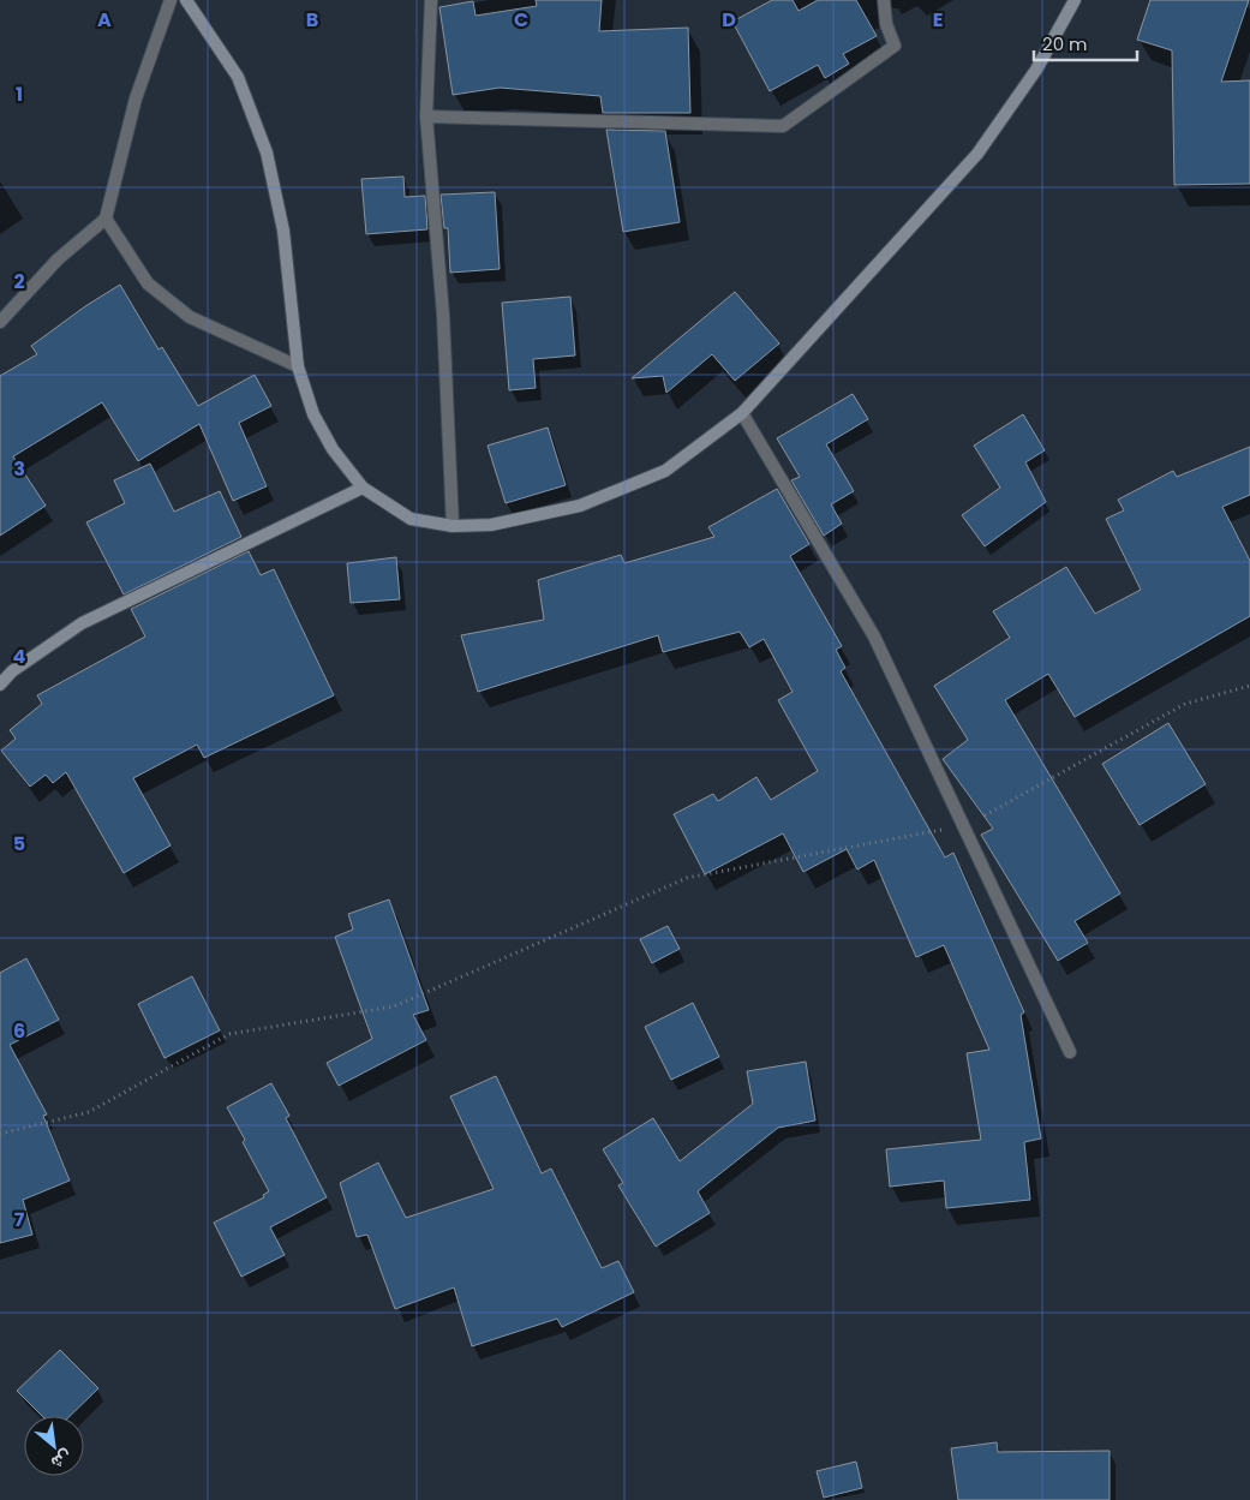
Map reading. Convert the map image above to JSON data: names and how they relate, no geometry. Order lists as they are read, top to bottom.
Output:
{
  "scale_bar": "20 m",
  "north": "bottom right",
  "grid": {
    "columns": [
      "A",
      "B",
      "C",
      "D",
      "E"
    ],
    "rows": [
      "1",
      "2",
      "3",
      "4",
      "5",
      "6",
      "7"
    ]
  }
}
